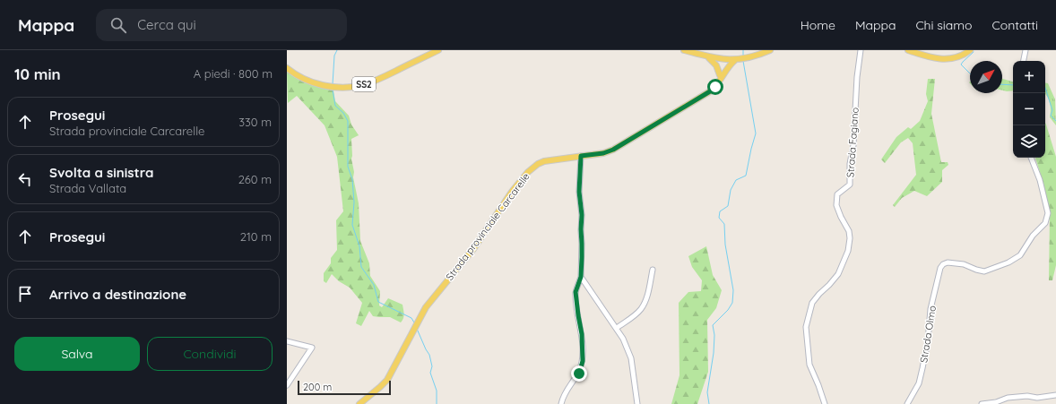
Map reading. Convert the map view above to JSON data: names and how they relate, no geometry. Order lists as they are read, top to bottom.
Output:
{
  "streets": {
    "main road": ["SS2", "Strada provinciale Carcarelle"],
    "street": ["Strada Fagiano", "Strada Olmo"]
  },
  "scale_bar": "200 m",
  "north": "top right",
  "page": {
    "header": "Mappa",
    "search": "Cerca qui",
    "nav": [
      "Home",
      "Mappa",
      "Chi siamo",
      "Contatti"
    ],
    "heading": ["10 min", "A piedi · 800 m"],
    "map_buttons": ["+", "−"],
    "list": [
      ["Prosegui", "Strada provinciale Carcarelle", "330 m"],
      ["Svolta a sinistra", "Strada Vallata", "260 m"],
      ["Prosegui", "210 m"],
      "Arrivo a destinazione"
    ],
    "buttons": ["Salva", "Condividi"],
    "scale": "200 m"
  }
}
